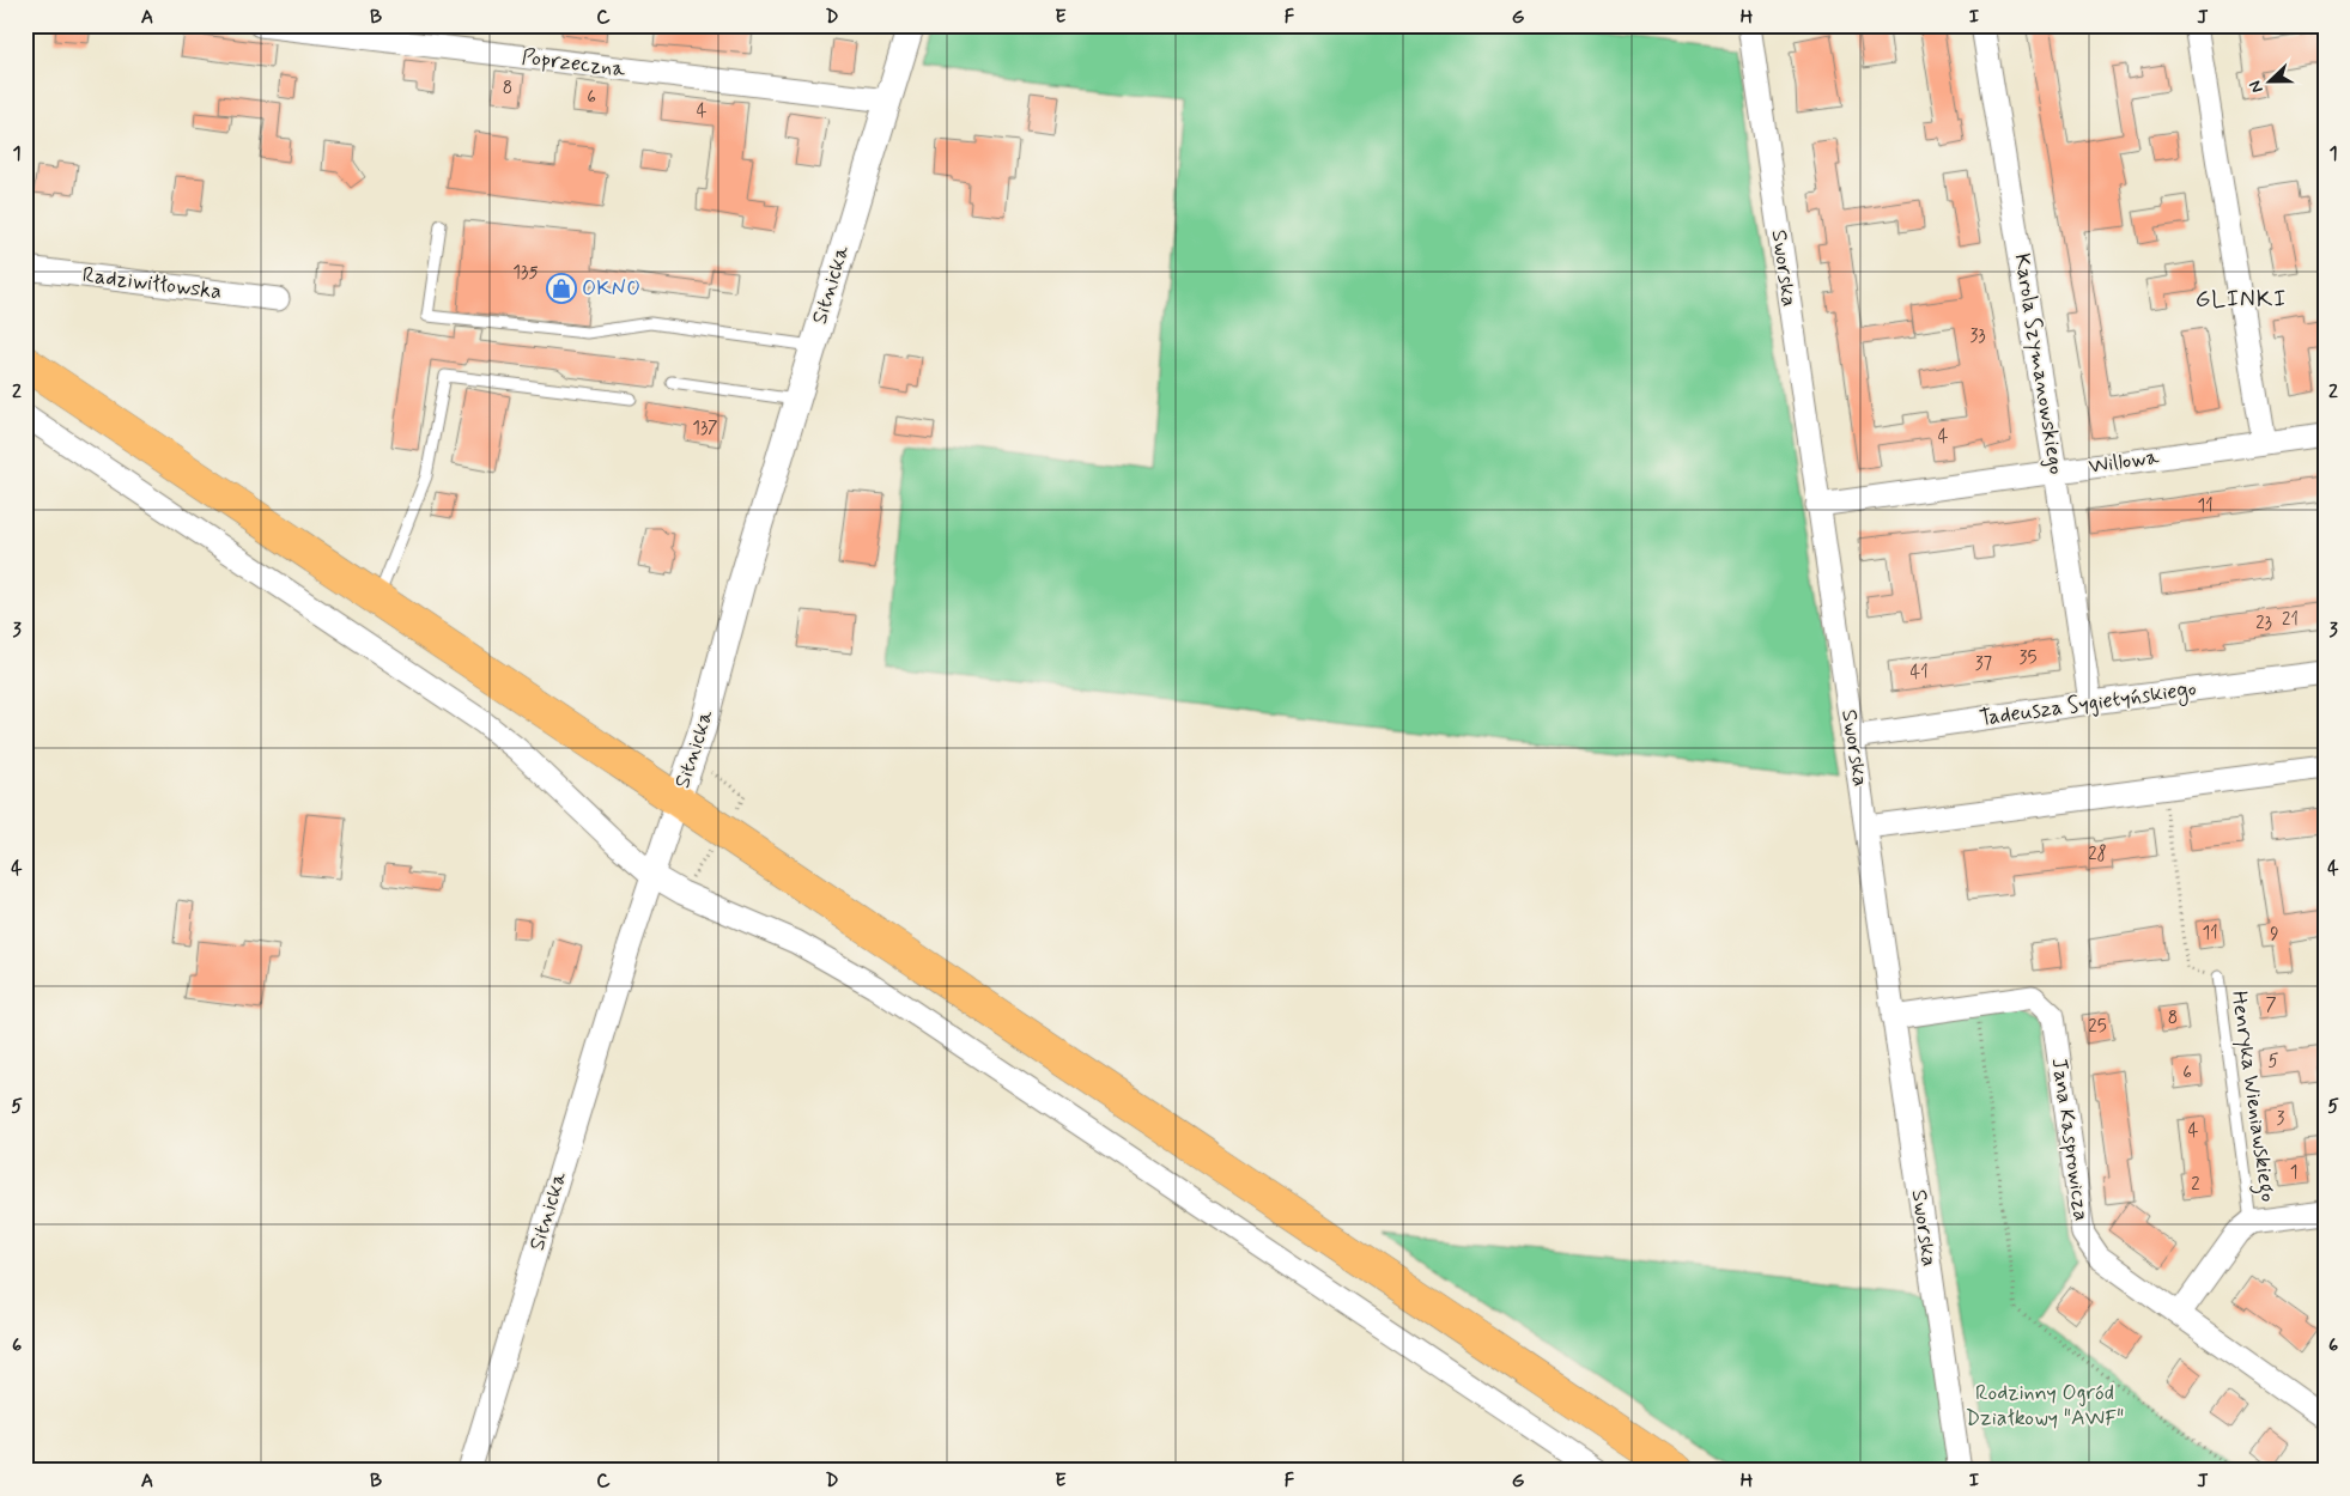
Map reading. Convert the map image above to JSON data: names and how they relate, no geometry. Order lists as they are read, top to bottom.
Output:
{
  "streets": {
    "street": [
      "Poprzeczna",
      "Sworska",
      "Radziwiłłowska",
      "Sitnicka",
      "Karola Szymanowskiego",
      "Willowa",
      "Tadeusza Sygietyńskiego",
      "Jana Kasprowicza"
    ],
    "lane": ["Henryka Wieniawskiego"]
  },
  "crossings": [
    ["Poprzeczna", "Sitnicka"],
    ["Sworska", "Willowa"],
    ["Sworska", "Tadeusza Sygietyńskiego"],
    ["Sworska", "Jana Kasprowicza"],
    ["Karola Szymanowskiego", "Willowa"],
    ["Karola Szymanowskiego", "Tadeusza Sygietyńskiego"]
  ],
  "districts": ["GLINKI"],
  "parks": ["Rodzinny Ogród Działkowy \"AWF\""],
  "places": {
    "shop": ["OKNO"]
  },
  "house_numbers": [
    "8",
    "6",
    "4",
    "135",
    "33",
    "137",
    "4",
    "11",
    "21",
    "23",
    "35",
    "37",
    "41",
    "28",
    "11",
    "9",
    "7",
    "8",
    "25",
    "5",
    "6",
    "3",
    "4",
    "1",
    "2"
  ],
  "north": "left",
  "grid": {
    "columns": [
      "A",
      "B",
      "C",
      "D",
      "E",
      "F",
      "G",
      "H",
      "I",
      "J"
    ],
    "rows": [
      "1",
      "2",
      "3",
      "4",
      "5",
      "6"
    ]
  }
}
